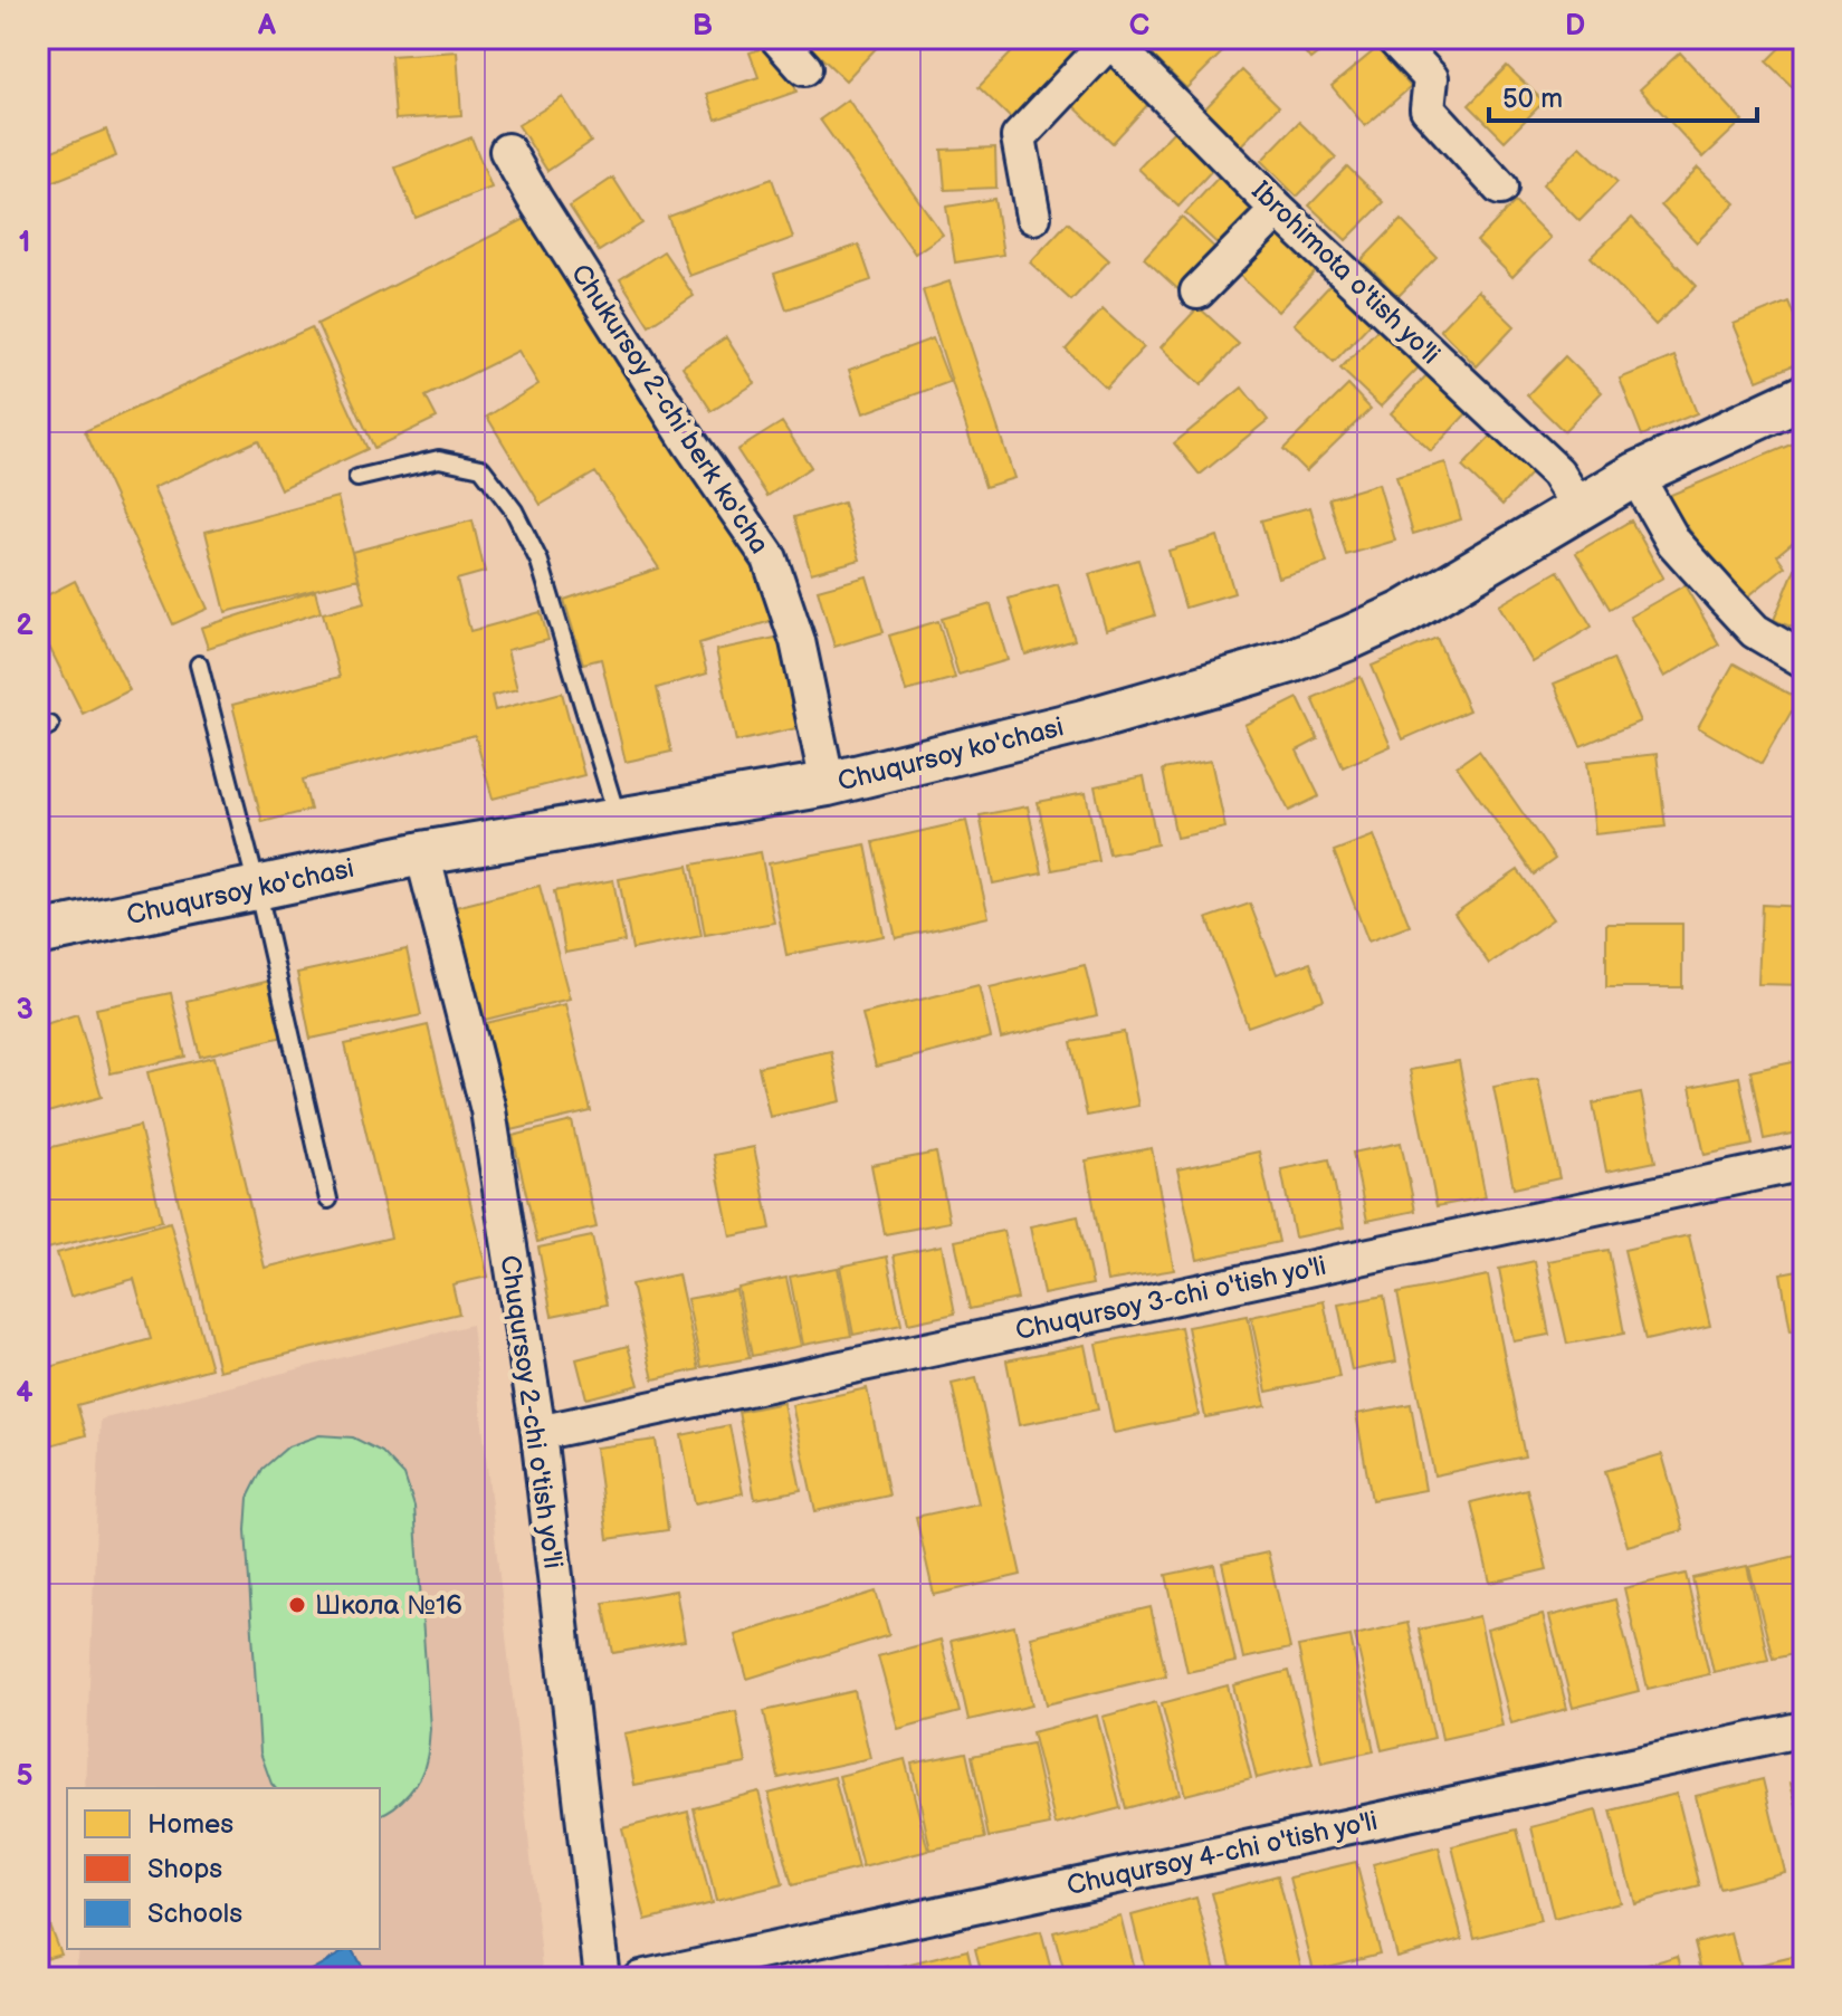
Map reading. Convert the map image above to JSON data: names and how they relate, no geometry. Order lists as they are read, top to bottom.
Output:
{
  "streets": {
    "street": [
      "Ibrohimota o'tish yo'li",
      "Chukursoy 2-chi berk ko'cha",
      "Chuqursoy ko'chasi",
      "Chuqursoy 3-chi o'tish yo'li",
      "Chuqursoy 2-chi o'tish yo'li",
      "Chuqursoy 4-chi o'tish yo'li"
    ]
  },
  "crossings": [
    ["Ibrohimota o'tish yo'li", "Chuqursoy ko'chasi"],
    ["Chukursoy 2-chi berk ko'cha", "Chuqursoy ko'chasi"],
    ["Chuqursoy ko'chasi", "Chuqursoy 2-chi o'tish yo'li"],
    ["Chuqursoy 3-chi o'tish yo'li", "Chuqursoy 2-chi o'tish yo'li"]
  ],
  "places": ["Школа №16"],
  "legend": ["Homes", "Shops", "Schools"],
  "scale_bar": "50 m",
  "grid": {
    "columns": [
      "A",
      "B",
      "C",
      "D"
    ],
    "rows": [
      "1",
      "2",
      "3",
      "4",
      "5"
    ]
  }
}
